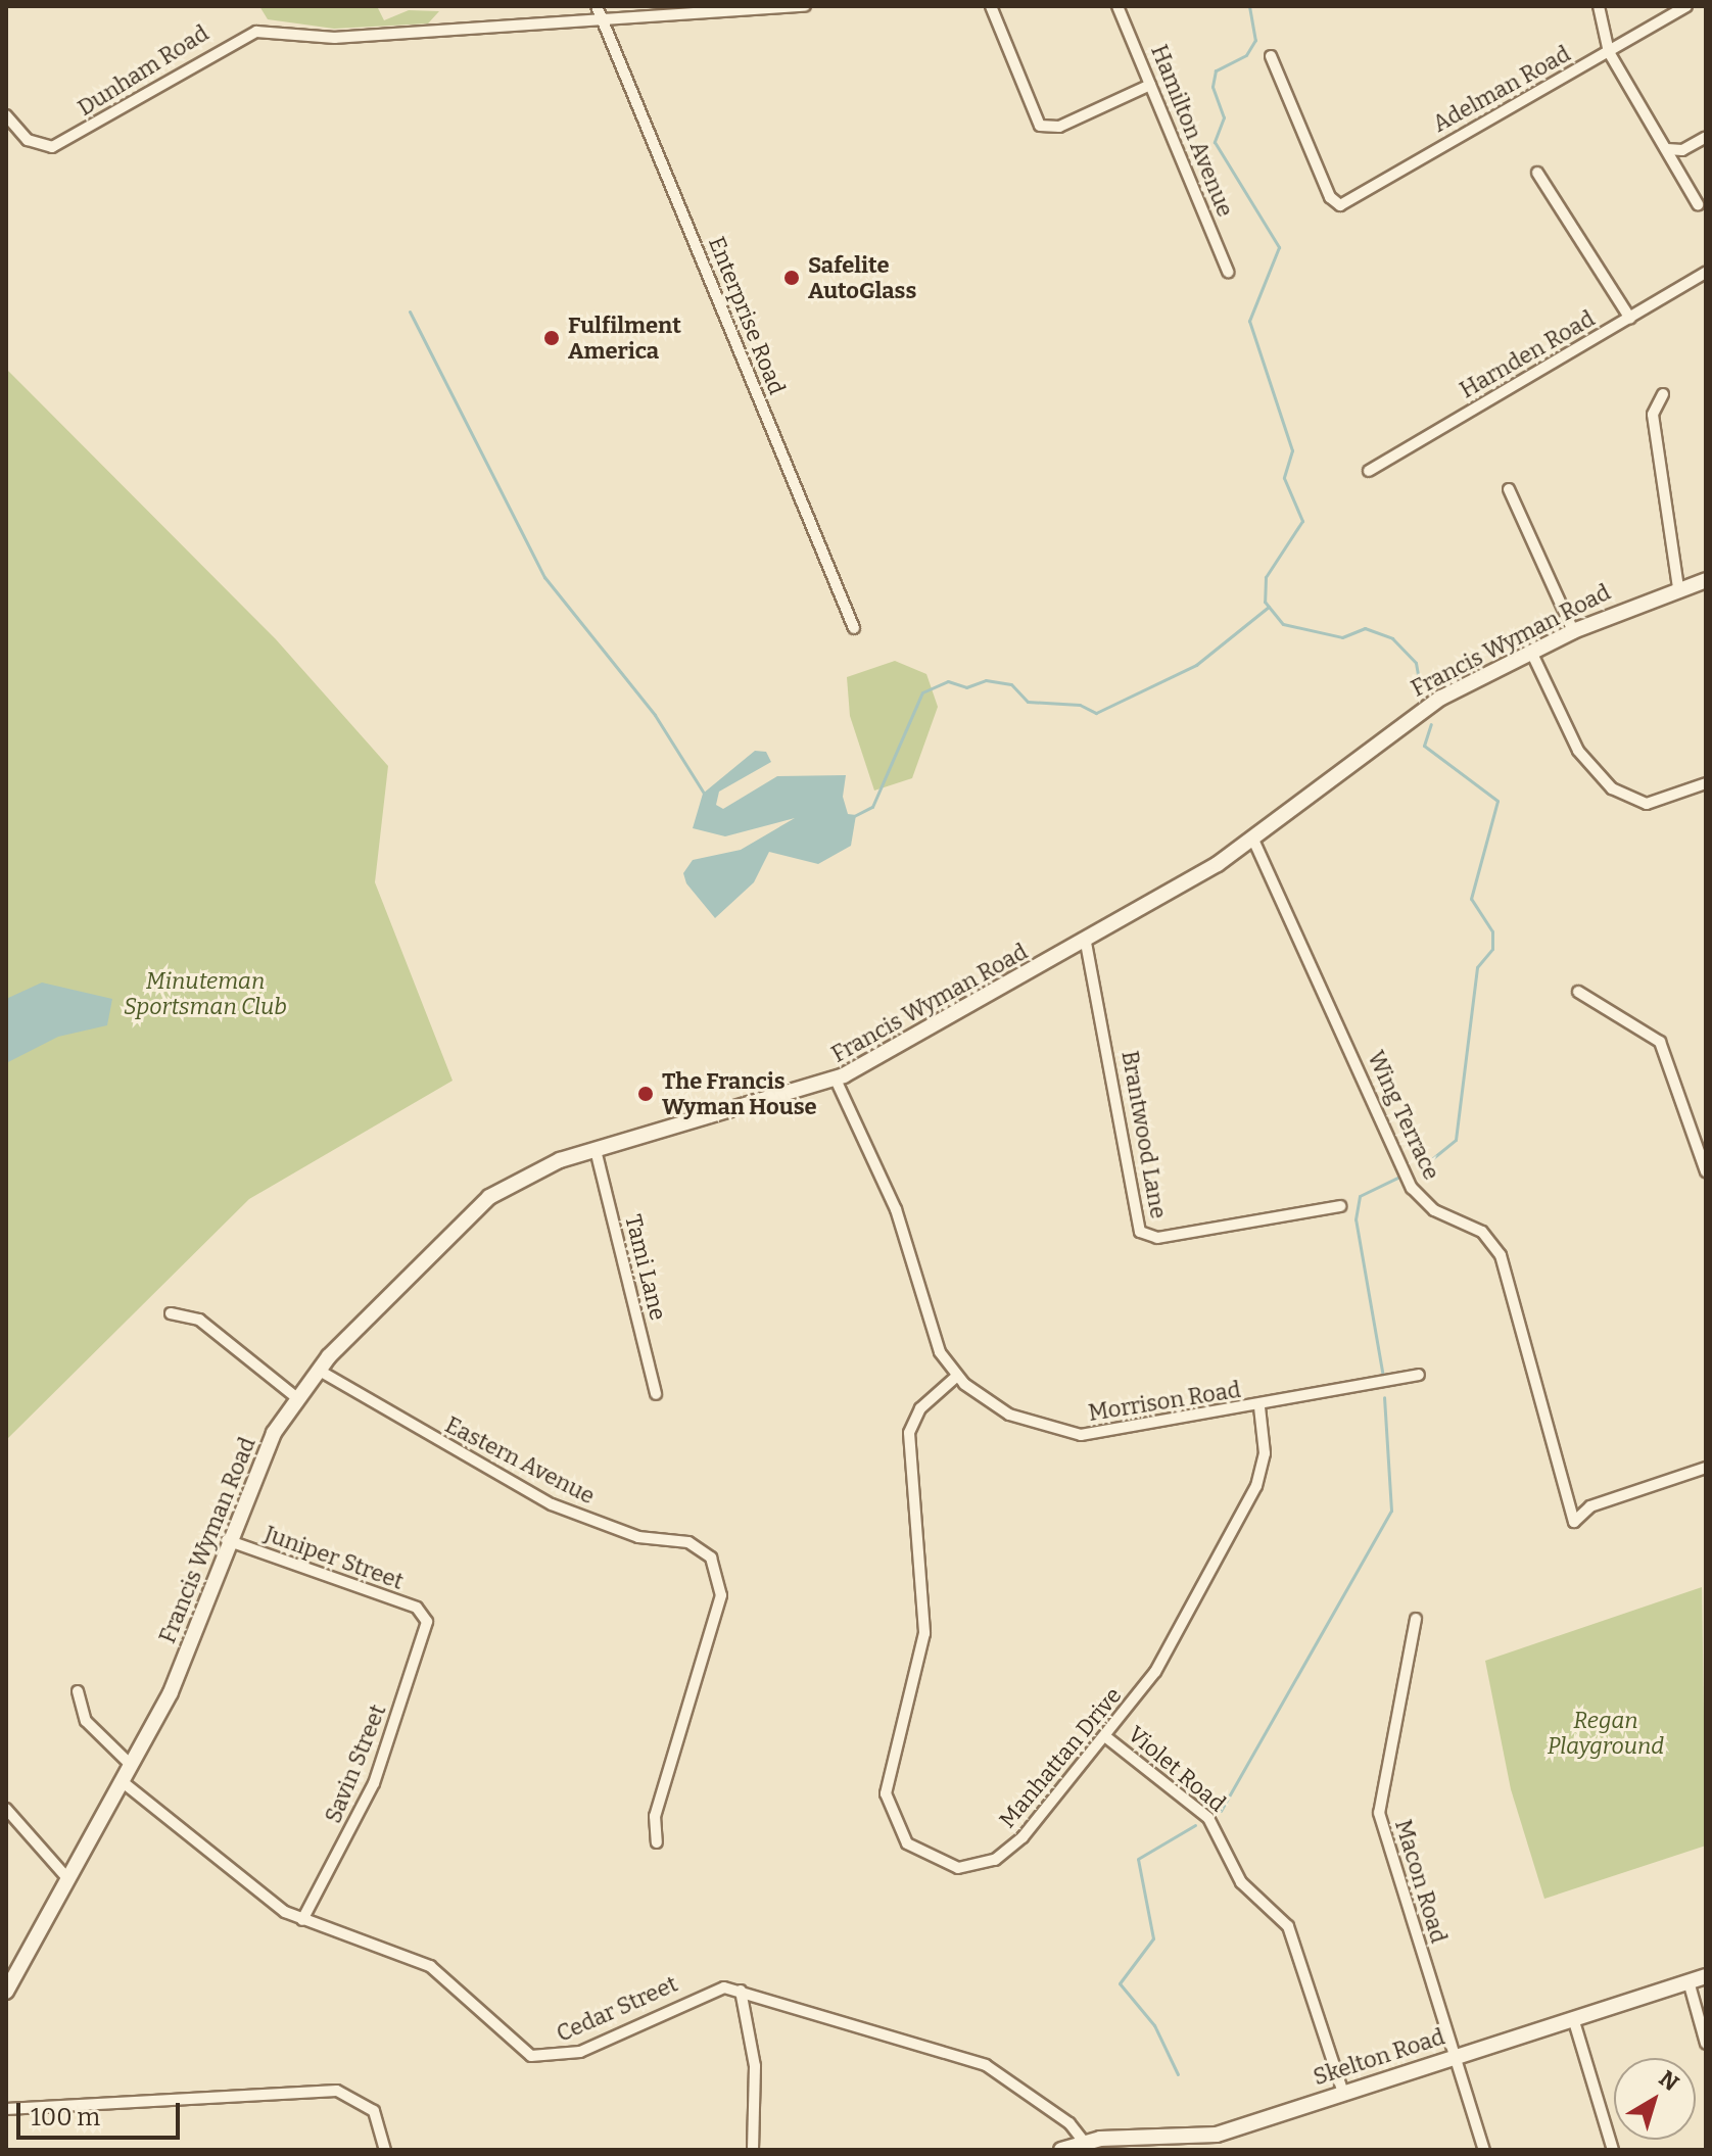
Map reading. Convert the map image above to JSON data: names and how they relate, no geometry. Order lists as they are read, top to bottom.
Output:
{
  "streets": {
    "main road": ["Francis Wyman Road", "Skelton Road"],
    "street": [
      "Dunham Road",
      "Adelman Road",
      "Hamilton Avenue",
      "Enterprise Road",
      "Harnden Road",
      "Wing Terrace",
      "Brantwood Lane",
      "Tami Lane",
      "Morrison Road",
      "Eastern Avenue",
      "Juniper Street",
      "Manhattan Drive",
      "Savin Street",
      "Violet Road",
      "Macon Road",
      "Cedar Street"
    ]
  },
  "crossings": [
    ["Dunham Road", "Enterprise Road"],
    ["Francis Wyman Road", "Wing Terrace"],
    ["Francis Wyman Road", "Brantwood Lane"],
    ["Francis Wyman Road", "Tami Lane"],
    ["Francis Wyman Road", "Morrison Road"],
    ["Francis Wyman Road", "Eastern Avenue"],
    ["Francis Wyman Road", "Juniper Street"],
    ["Francis Wyman Road", "Cedar Street"],
    ["Morrison Road", "Manhattan Drive"],
    ["Juniper Street", "Savin Street"],
    ["Manhattan Drive", "Violet Road"],
    ["Savin Street", "Cedar Street"],
    ["Violet Road", "Skelton Road"],
    ["Macon Road", "Skelton Road"],
    ["Cedar Street", "Skelton Road"]
  ],
  "parks": ["Minuteman Sportsman Club", "Regan Playground"],
  "places": ["Safelite AutoGlass", "Fulfilment America", "The Francis Wyman House"],
  "scale_bar": "100 m",
  "north": "top right"
}
